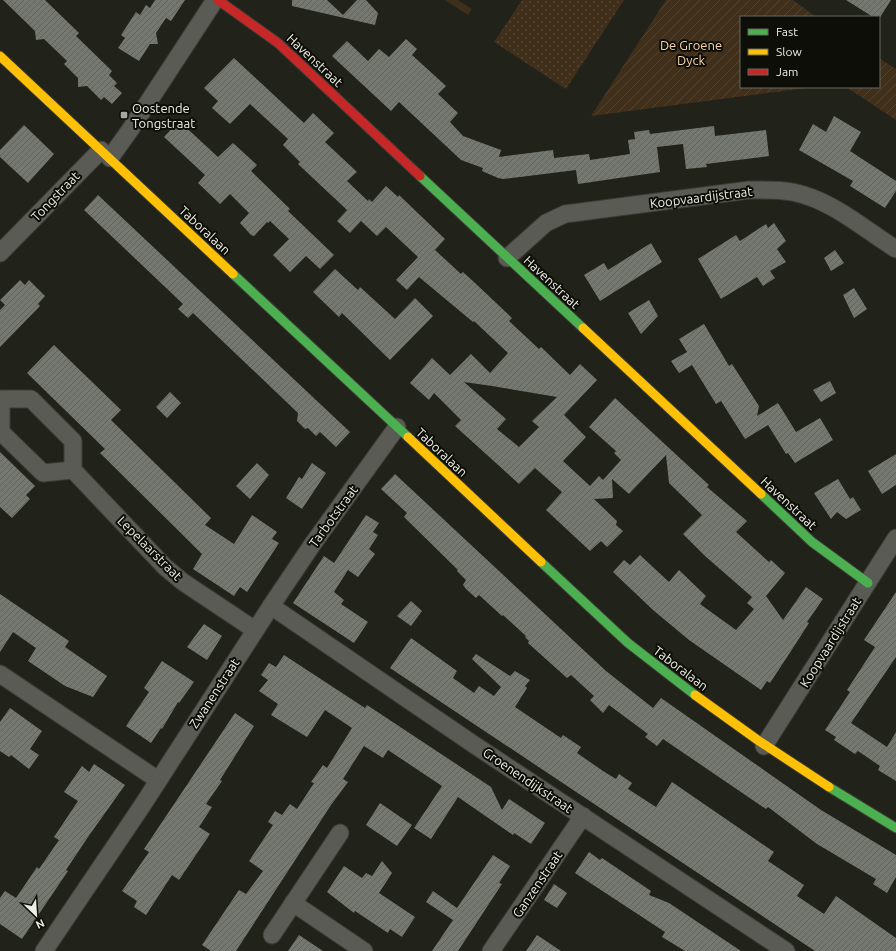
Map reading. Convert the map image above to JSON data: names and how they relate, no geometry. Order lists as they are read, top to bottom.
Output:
{
  "streets": {
    "street": [
      "Havenstraat",
      "Tongstraat",
      "Koopvaardijstraat",
      "Taboralaan",
      "Tarbotstraat",
      "Lepelaarstraat",
      "Zwanenstraat",
      "Groenendijkstraat",
      "Ganzenstraat"
    ]
  },
  "crossings": [
    ["Havenstraat", "Tongstraat"],
    ["Havenstraat", "Koopvaardijstraat"],
    ["Tongstraat", "Taboralaan"],
    ["Koopvaardijstraat", "Taboralaan"],
    ["Taboralaan", "Tarbotstraat"],
    ["Tarbotstraat", "Zwanenstraat"],
    ["Tarbotstraat", "Groenendijkstraat"],
    ["Lepelaarstraat", "Zwanenstraat"],
    ["Zwanenstraat", "Groenendijkstraat"],
    ["Groenendijkstraat", "Ganzenstraat"]
  ],
  "parks": ["De Groene Dyck"],
  "places": {
    "transit": ["Oostende Tongstraat"]
  },
  "legend": ["Fast", "Slow", "Jam"],
  "north": "bottom right"
}
